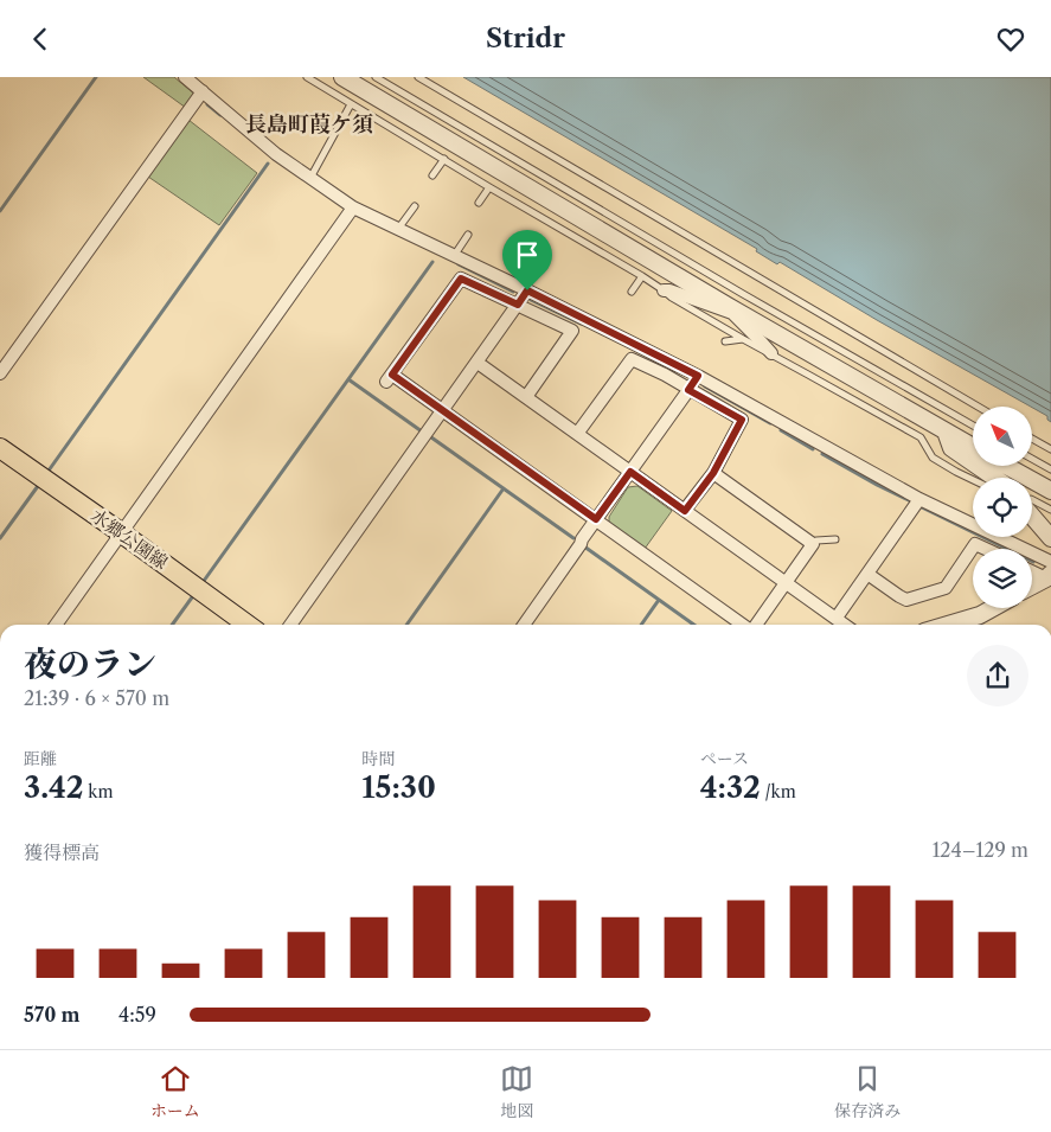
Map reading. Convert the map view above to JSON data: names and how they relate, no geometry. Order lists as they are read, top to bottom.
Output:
{
  "streets": {
    "main road": ["水郷公園線"]
  },
  "districts": ["長島町葭ケ須"],
  "north": "top left",
  "page": {
    "header": "Stridr",
    "heading": ["夜のラン", "21:39 · 6 × 570 m"],
    "stats": [
      ["距離", "3.42 km"],
      ["時間", "15:30"],
      ["ペース", "4:32 /km"]
    ],
    "chart": ["獲得標高", "124–129 m"],
    "list": [
      {
        "name": "570 m",
        "note": "4:59"
      }
    ],
    "tabs": ["ホーム", "地図", "保存済み"]
  }
}
